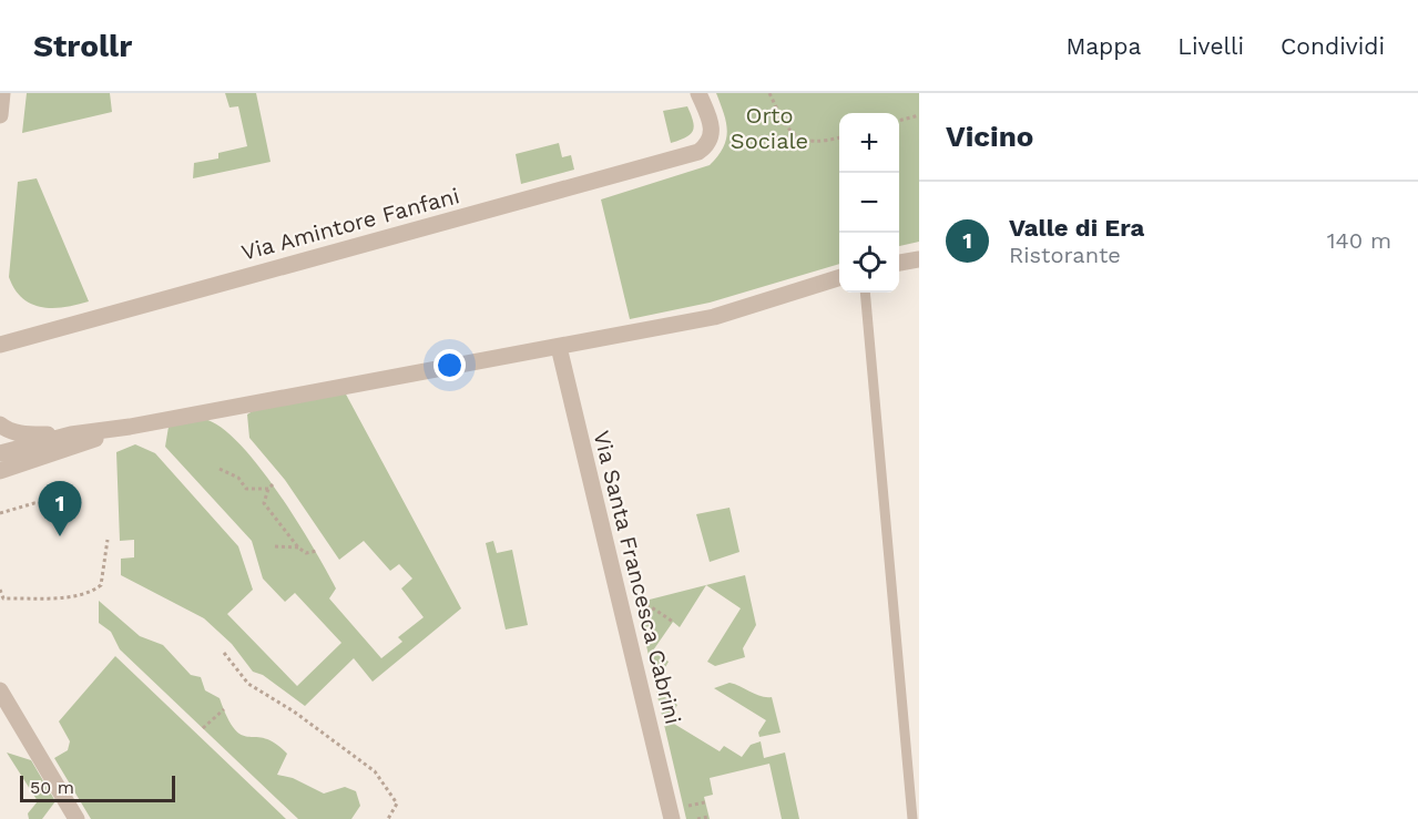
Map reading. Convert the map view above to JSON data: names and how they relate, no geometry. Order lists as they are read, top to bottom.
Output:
{
  "streets": {
    "street": ["Via Amintore Fanfani", "Via Santa Francesca Cabrini"]
  },
  "parks": ["Orto Sociale"],
  "scale_bar": "50 m",
  "page": {
    "header": "Strollr",
    "nav": ["Mappa", "Livelli", "Condividi"],
    "heading": "Vicino",
    "map_buttons": ["+", "−"],
    "list": [
      {
        "mark": "1",
        "name": "Valle di Era",
        "note": "Ristorante",
        "value": "140 m"
      }
    ],
    "pins": "1",
    "scale": "50 m"
  }
}
